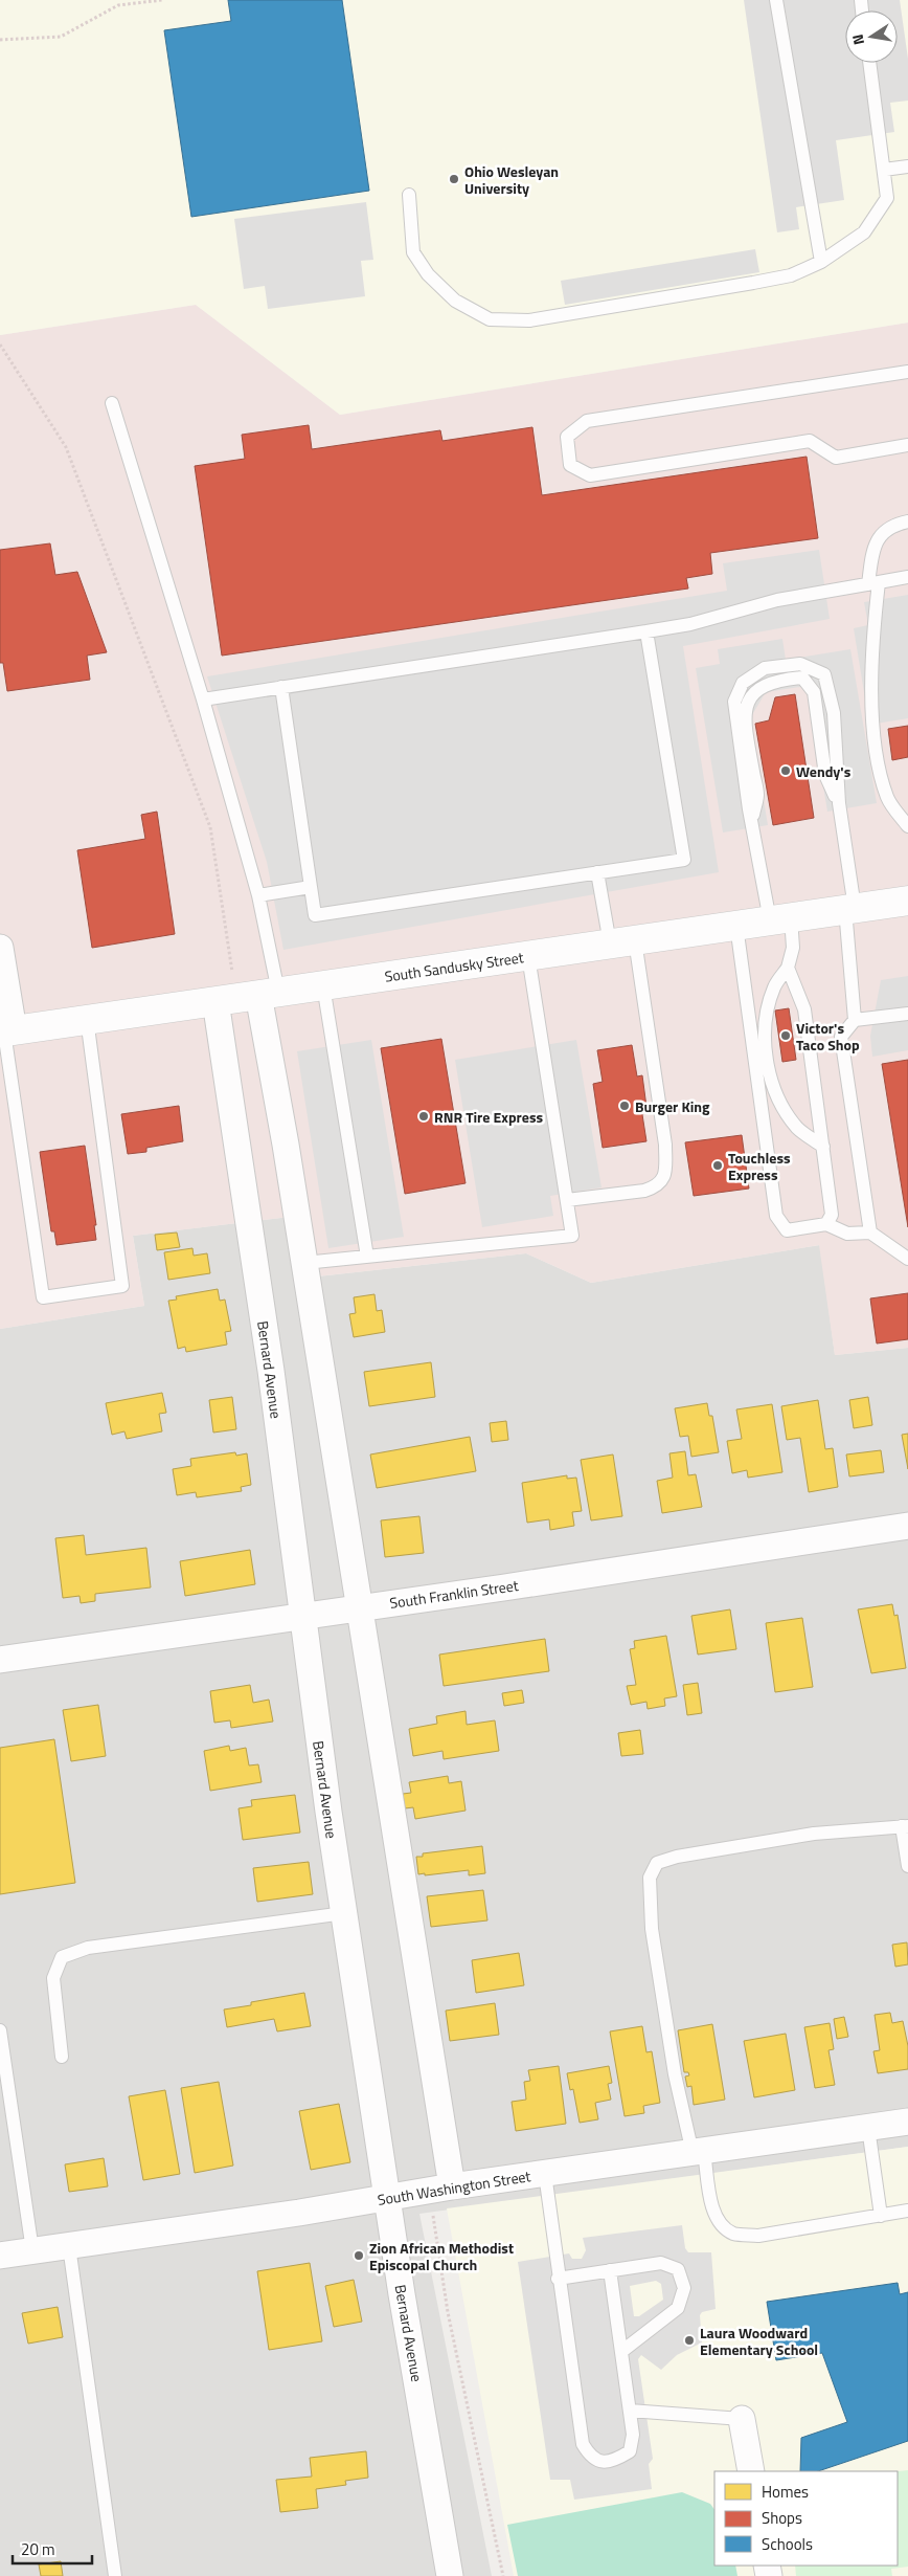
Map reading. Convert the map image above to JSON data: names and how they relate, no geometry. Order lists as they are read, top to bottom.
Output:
{
  "streets": {
    "street": [
      "South Sandusky Street",
      "Bernard Avenue",
      "South Franklin Street",
      "South Washington Street"
    ]
  },
  "crossings": [
    ["South Sandusky Street", "Bernard Avenue"],
    ["Bernard Avenue", "South Franklin Street"],
    ["Bernard Avenue", "South Washington Street"]
  ],
  "places": [
    "Ohio Wesleyan University",
    "Wendy's",
    "Victor's Taco Shop",
    "Burger King",
    "RNR Tire Express",
    "Touchless Express",
    "Zion African Methodist Episcopal Church",
    "Laura Woodward Elementary School"
  ],
  "legend": ["Homes", "Shops", "Schools"],
  "scale_bar": "20 m",
  "north": "left"
}
